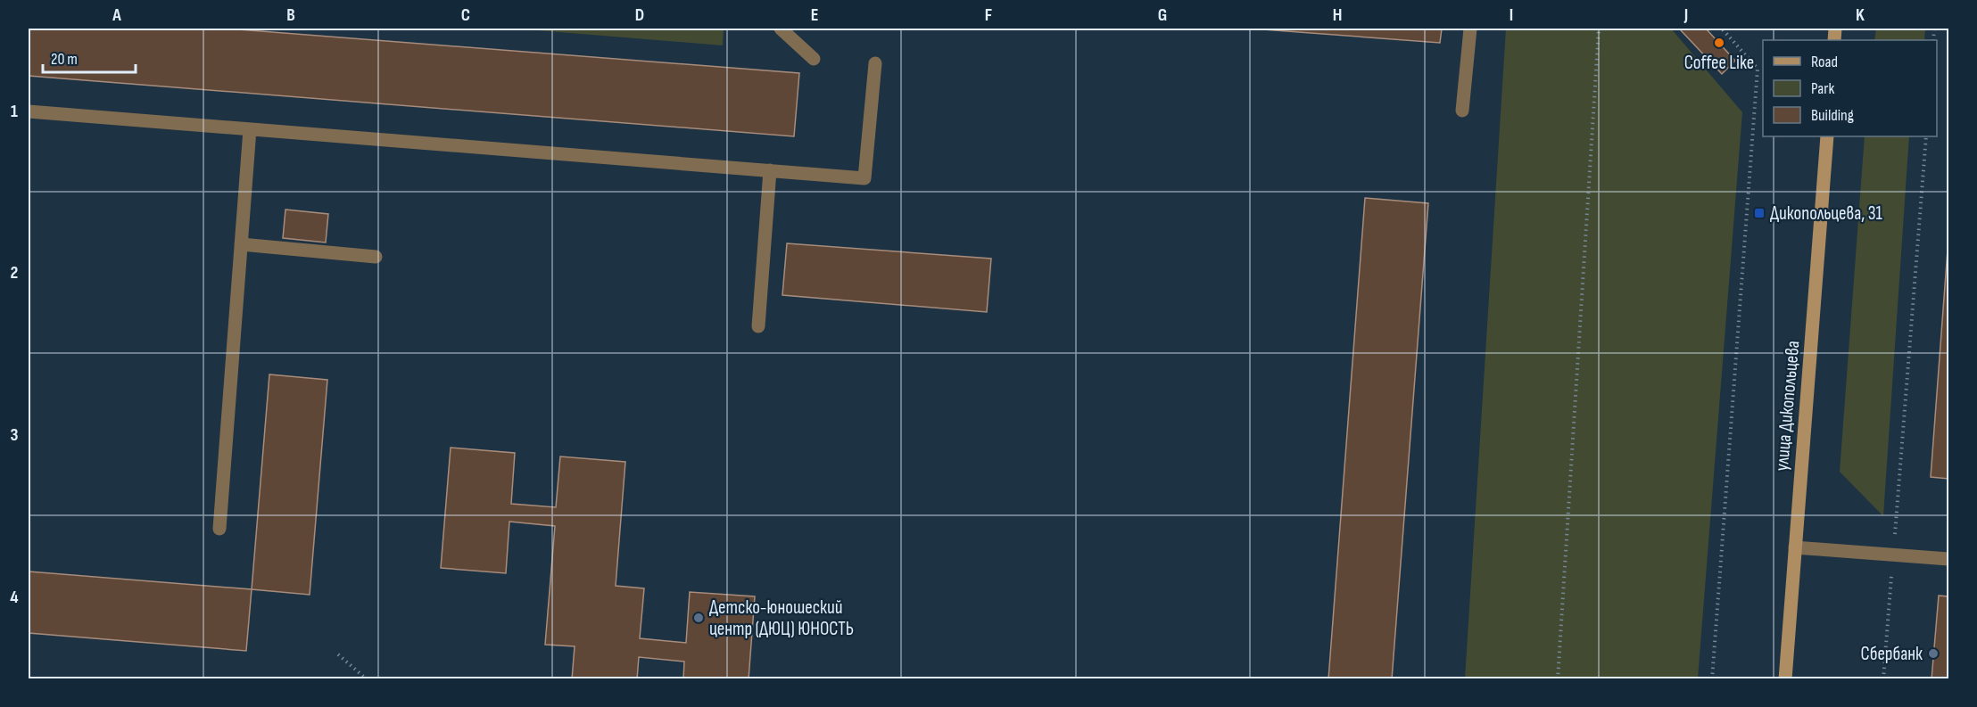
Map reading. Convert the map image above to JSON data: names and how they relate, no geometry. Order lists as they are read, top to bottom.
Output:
{
  "streets": {
    "main road": ["улица Дикопольцева"]
  },
  "places": {
    "other": ["Coffee Like", "Детско-юношеский центр (ДЮЦ) ЮНОСТЬ", "Сбербанк"],
    "transit": ["Дикопольцева, 31"]
  },
  "legend": ["Road", "Park", "Building"],
  "scale_bar": "20 m",
  "grid": {
    "columns": [
      "A",
      "B",
      "C",
      "D",
      "E",
      "F",
      "G",
      "H",
      "I",
      "J",
      "K"
    ],
    "rows": [
      "1",
      "2",
      "3",
      "4"
    ]
  }
}
